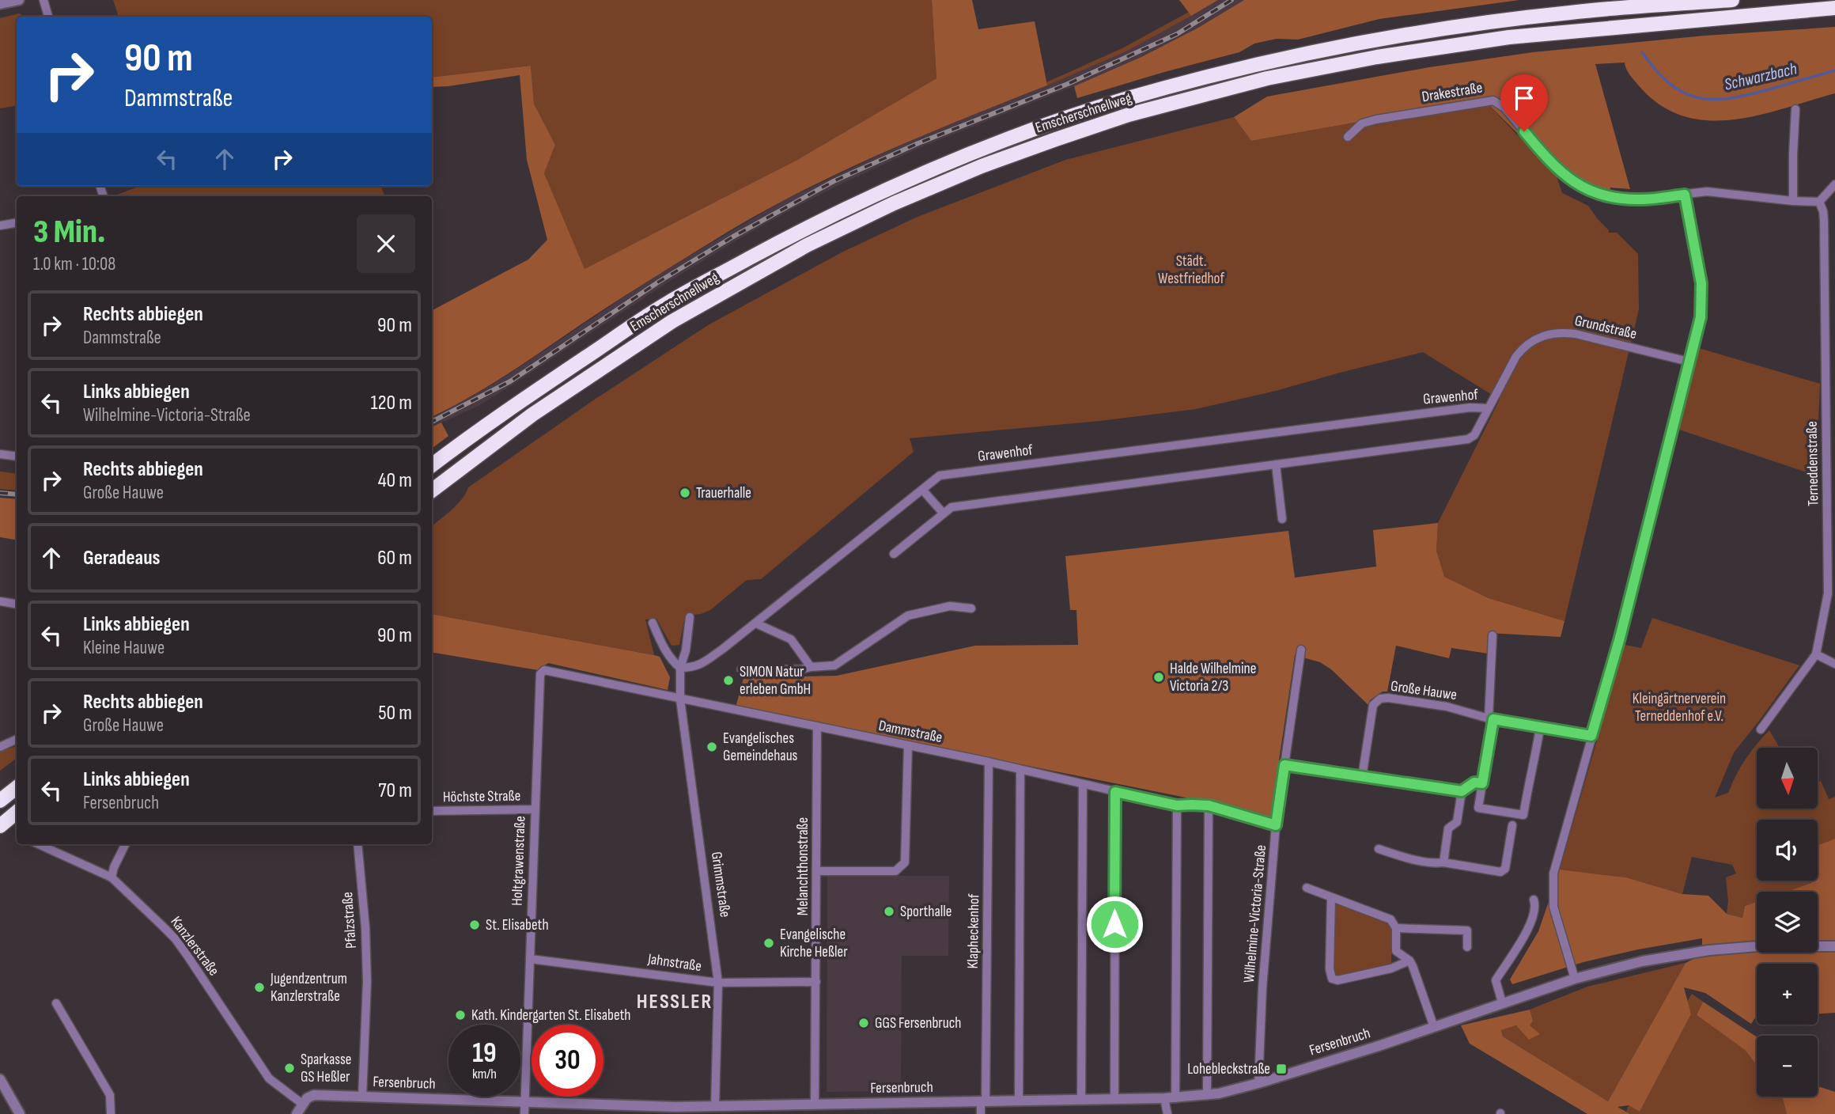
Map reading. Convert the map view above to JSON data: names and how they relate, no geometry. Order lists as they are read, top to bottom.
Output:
{
  "streets": {
    "highway": ["Emscherschnellweg"],
    "street": [
      "Drakestraße",
      "Grundstraße",
      "Grawenhof",
      "Terneddenstraße",
      "Große Hauwe",
      "Dammstraße",
      "Höchste Straße",
      "Holtgrawenstraße",
      "Melanchthonstraße",
      "Grimmstraße",
      "Wilhelmine-Victoria-Straße",
      "Pfalzstraße",
      "Klapheckenhof",
      "Kanzlerstraße",
      "Jahnstraße",
      "Fersenbruch"
    ]
  },
  "crossings": [
    ["Drakestraße", "Terneddenstraße"],
    ["Grundstraße", "Grawenhof"],
    ["Grawenhof", "Grimmstraße"],
    ["Dammstraße", "Holtgrawenstraße"],
    ["Dammstraße", "Melanchthonstraße"],
    ["Dammstraße", "Grimmstraße"],
    ["Dammstraße", "Wilhelmine-Victoria-Straße"],
    ["Dammstraße", "Klapheckenhof"],
    ["Höchste Straße", "Holtgrawenstraße"],
    ["Holtgrawenstraße", "Jahnstraße"],
    ["Holtgrawenstraße", "Fersenbruch"],
    ["Melanchthonstraße", "Jahnstraße"],
    ["Melanchthonstraße", "Fersenbruch"],
    ["Grimmstraße", "Jahnstraße"],
    ["Grimmstraße", "Fersenbruch"],
    ["Wilhelmine-Victoria-Straße", "Fersenbruch"],
    ["Pfalzstraße", "Fersenbruch"],
    ["Klapheckenhof", "Fersenbruch"],
    ["Kanzlerstraße", "Fersenbruch"]
  ],
  "districts": ["HESSLER"],
  "water": ["Schwarzbach"],
  "parks": ["Städt. Westfriedhof", "Kleingärtnerverein Terneddenhof e.V."],
  "places": {
    "other": [
      "Trauerhalle",
      "Halde Wilhelmine Victoria 2/3",
      "SIMON Natur erleben GmbH",
      "Evangelisches Gemeindehaus",
      "Sporthalle",
      "St. Elisabeth",
      "Evangelische Kirche Heßler",
      "Jugendzentrum Kanzlerstraße",
      "Kath. Kindergarten St. Elisabeth",
      "GGS Fersenbruch",
      "Sparkasse GS Heßler"
    ],
    "transit": ["Lohebleckstraße"]
  },
  "north": "bottom",
  "page": {
    "turn": ["90 m", "Dammstraße"],
    "heading": ["3 Min.", "1.0 km · 10:08"],
    "list": [
      {
        "name": "Rechts abbiegen",
        "note": "Dammstraße",
        "value": "90 m"
      },
      {
        "name": "Links abbiegen",
        "note": "Wilhelmine-Victoria-Straße",
        "value": "120 m"
      },
      {
        "name": "Rechts abbiegen",
        "note": "Große Hauwe",
        "value": "40 m"
      },
      {
        "name": "Geradeaus",
        "value": "60 m"
      },
      {
        "name": "Links abbiegen",
        "note": "Kleine Hauwe",
        "value": "90 m"
      },
      {
        "name": "Rechts abbiegen",
        "note": "Große Hauwe",
        "value": "50 m"
      },
      {
        "name": "Links abbiegen",
        "note": "Fersenbruch",
        "value": "70 m"
      }
    ],
    "map_buttons": ["+", "−"],
    "speed": "19 km/h",
    "limit": "30"
  }
}
